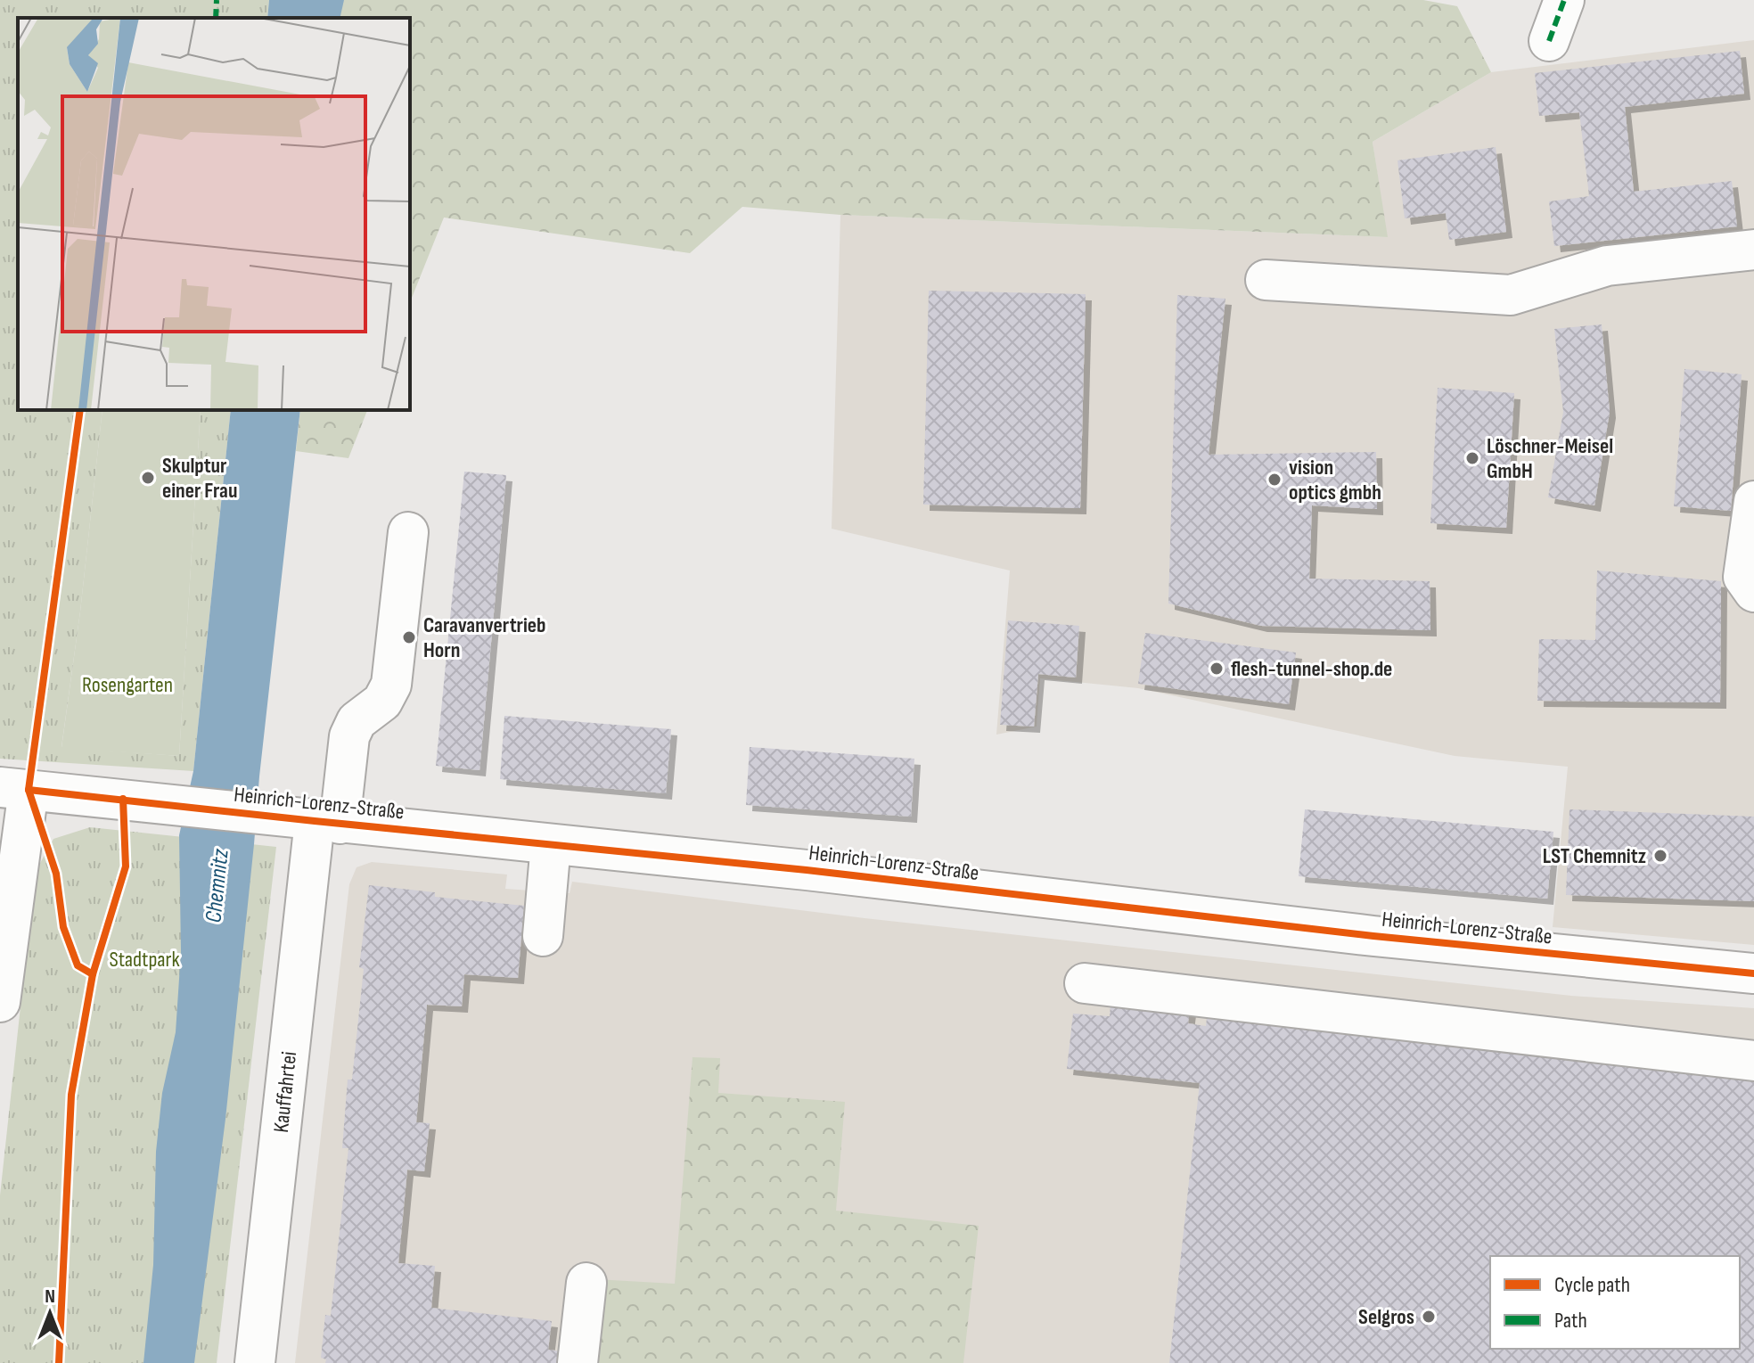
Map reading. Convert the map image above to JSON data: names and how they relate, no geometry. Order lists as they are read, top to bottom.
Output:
{
  "streets": {
    "street": ["Heinrich-Lorenz-Straße", "Kauffahrtei"]
  },
  "crossings": [
    ["Heinrich-Lorenz-Straße", "Kauffahrtei"]
  ],
  "water": ["Chemnitz"],
  "parks": ["Rosengarten", "Stadtpark"],
  "places": [
    "Löschner-Meisel GmbH",
    "Skulptur einer Frau",
    "vision optics gmbh",
    "Caravanvertrieb Horn",
    "flesh-tunnel-shop.de",
    "LST Chemnitz",
    "Selgros"
  ],
  "legend": ["Cycle path", "Path"],
  "north": "top"
}
